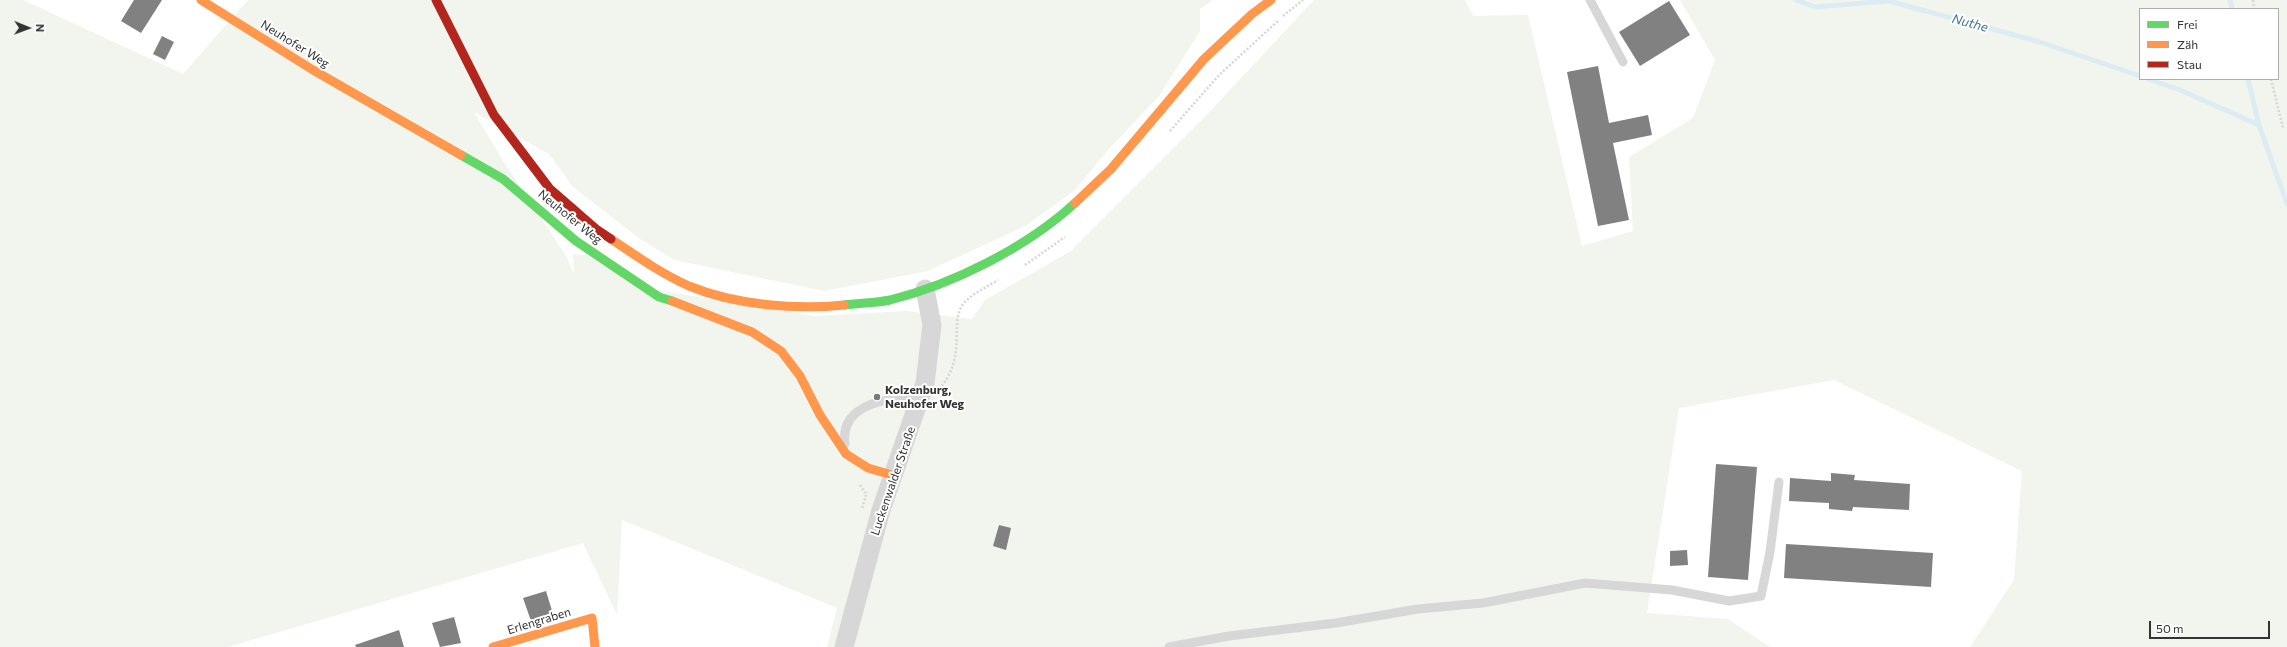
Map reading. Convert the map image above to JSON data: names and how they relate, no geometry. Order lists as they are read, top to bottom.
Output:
{
  "streets": {
    "main road": ["Neuhofer Weg", "Erlengraben"],
    "street": ["Luckenwalder Straße"]
  },
  "crossings": [
    ["Neuhofer Weg", "Luckenwalder Straße"]
  ],
  "water": ["Nuthe"],
  "places": ["Kolzenburg, Neuhofer Weg"],
  "legend": ["Frei", "Zäh", "Stau"],
  "scale_bar": "50 m",
  "north": "right"
}
